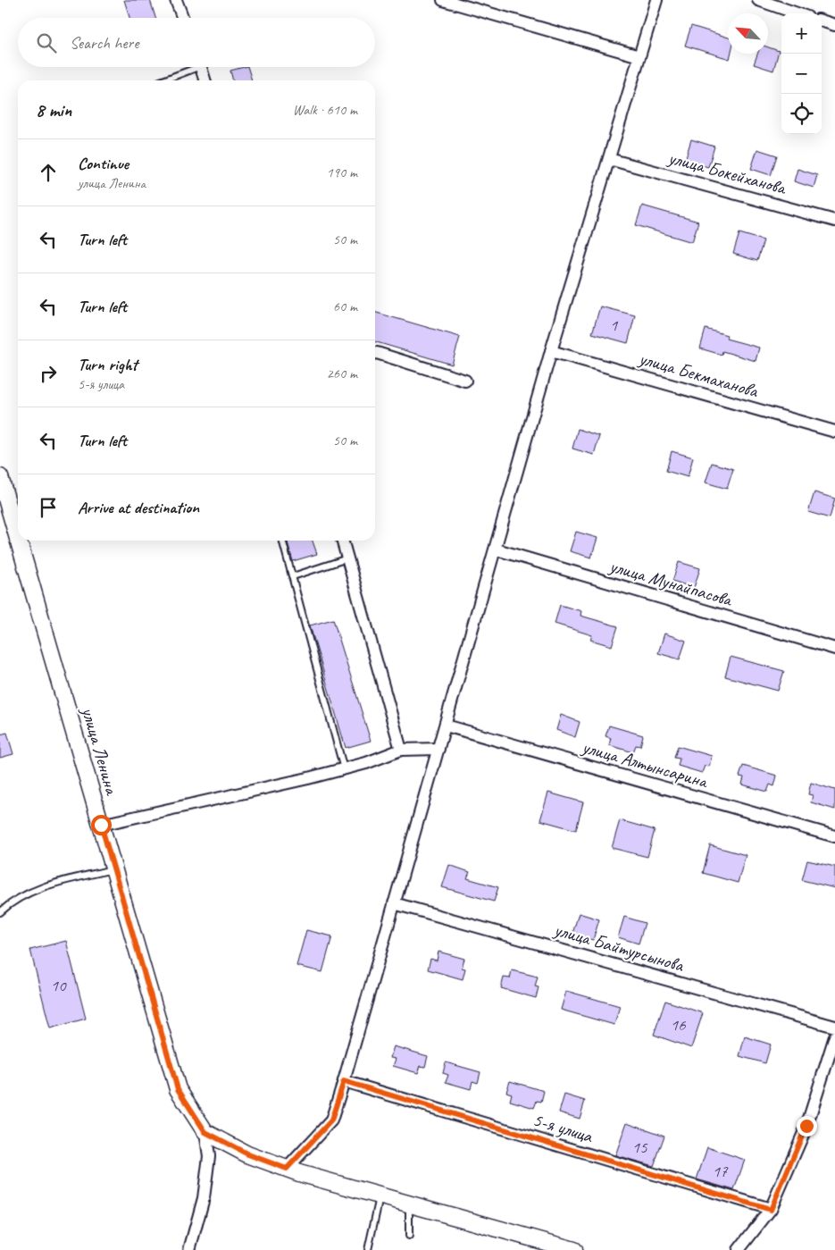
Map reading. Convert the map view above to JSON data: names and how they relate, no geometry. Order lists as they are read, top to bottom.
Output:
{
  "streets": {
    "street": [
      "улица Бокейханова",
      "улица Бекмаханова",
      "улица Мунайпасова",
      "улица Ленина",
      "улица Алтынсарина",
      "улица Байтурсынова",
      "5-я улица"
    ]
  },
  "house_numbers": [
    "1",
    "10",
    "16",
    "15",
    "17"
  ],
  "north": "top left",
  "page": {
    "map_buttons": ["+", "−"],
    "search": "Search here",
    "heading": ["8 min", "Walk · 610 m"],
    "list": [
      ["Continue", "улица Ленина", "190 m"],
      ["Turn left", "50 m"],
      ["Turn left", "60 m"],
      ["Turn right", "5-я улица", "260 m"],
      ["Turn left", "50 m"],
      "Arrive at destination"
    ]
  }
}
